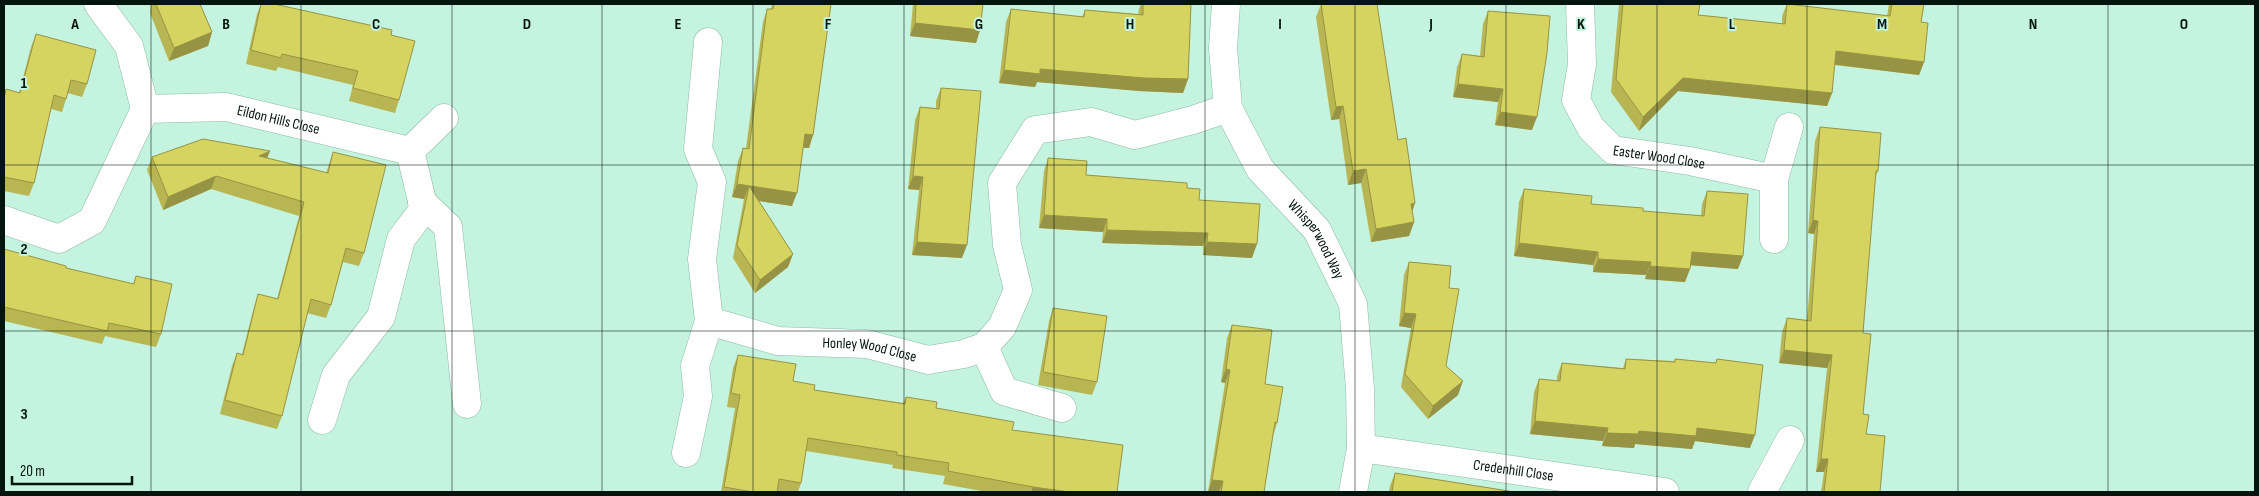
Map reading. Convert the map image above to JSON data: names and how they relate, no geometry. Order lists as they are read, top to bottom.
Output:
{
  "streets": {
    "street": [
      "Eildon Hills Close",
      "Easter Wood Close",
      "Whisperwood Way",
      "Honley Wood Close",
      "Credenhill Close"
    ]
  },
  "crossings": [
    ["Whisperwood Way", "Credenhill Close"]
  ],
  "scale_bar": "20 m",
  "grid": {
    "columns": [
      "A",
      "B",
      "C",
      "D",
      "E",
      "F",
      "G",
      "H",
      "I",
      "J",
      "K",
      "L",
      "M",
      "N",
      "O"
    ],
    "rows": ["1", "2", "3"]
  }
}
